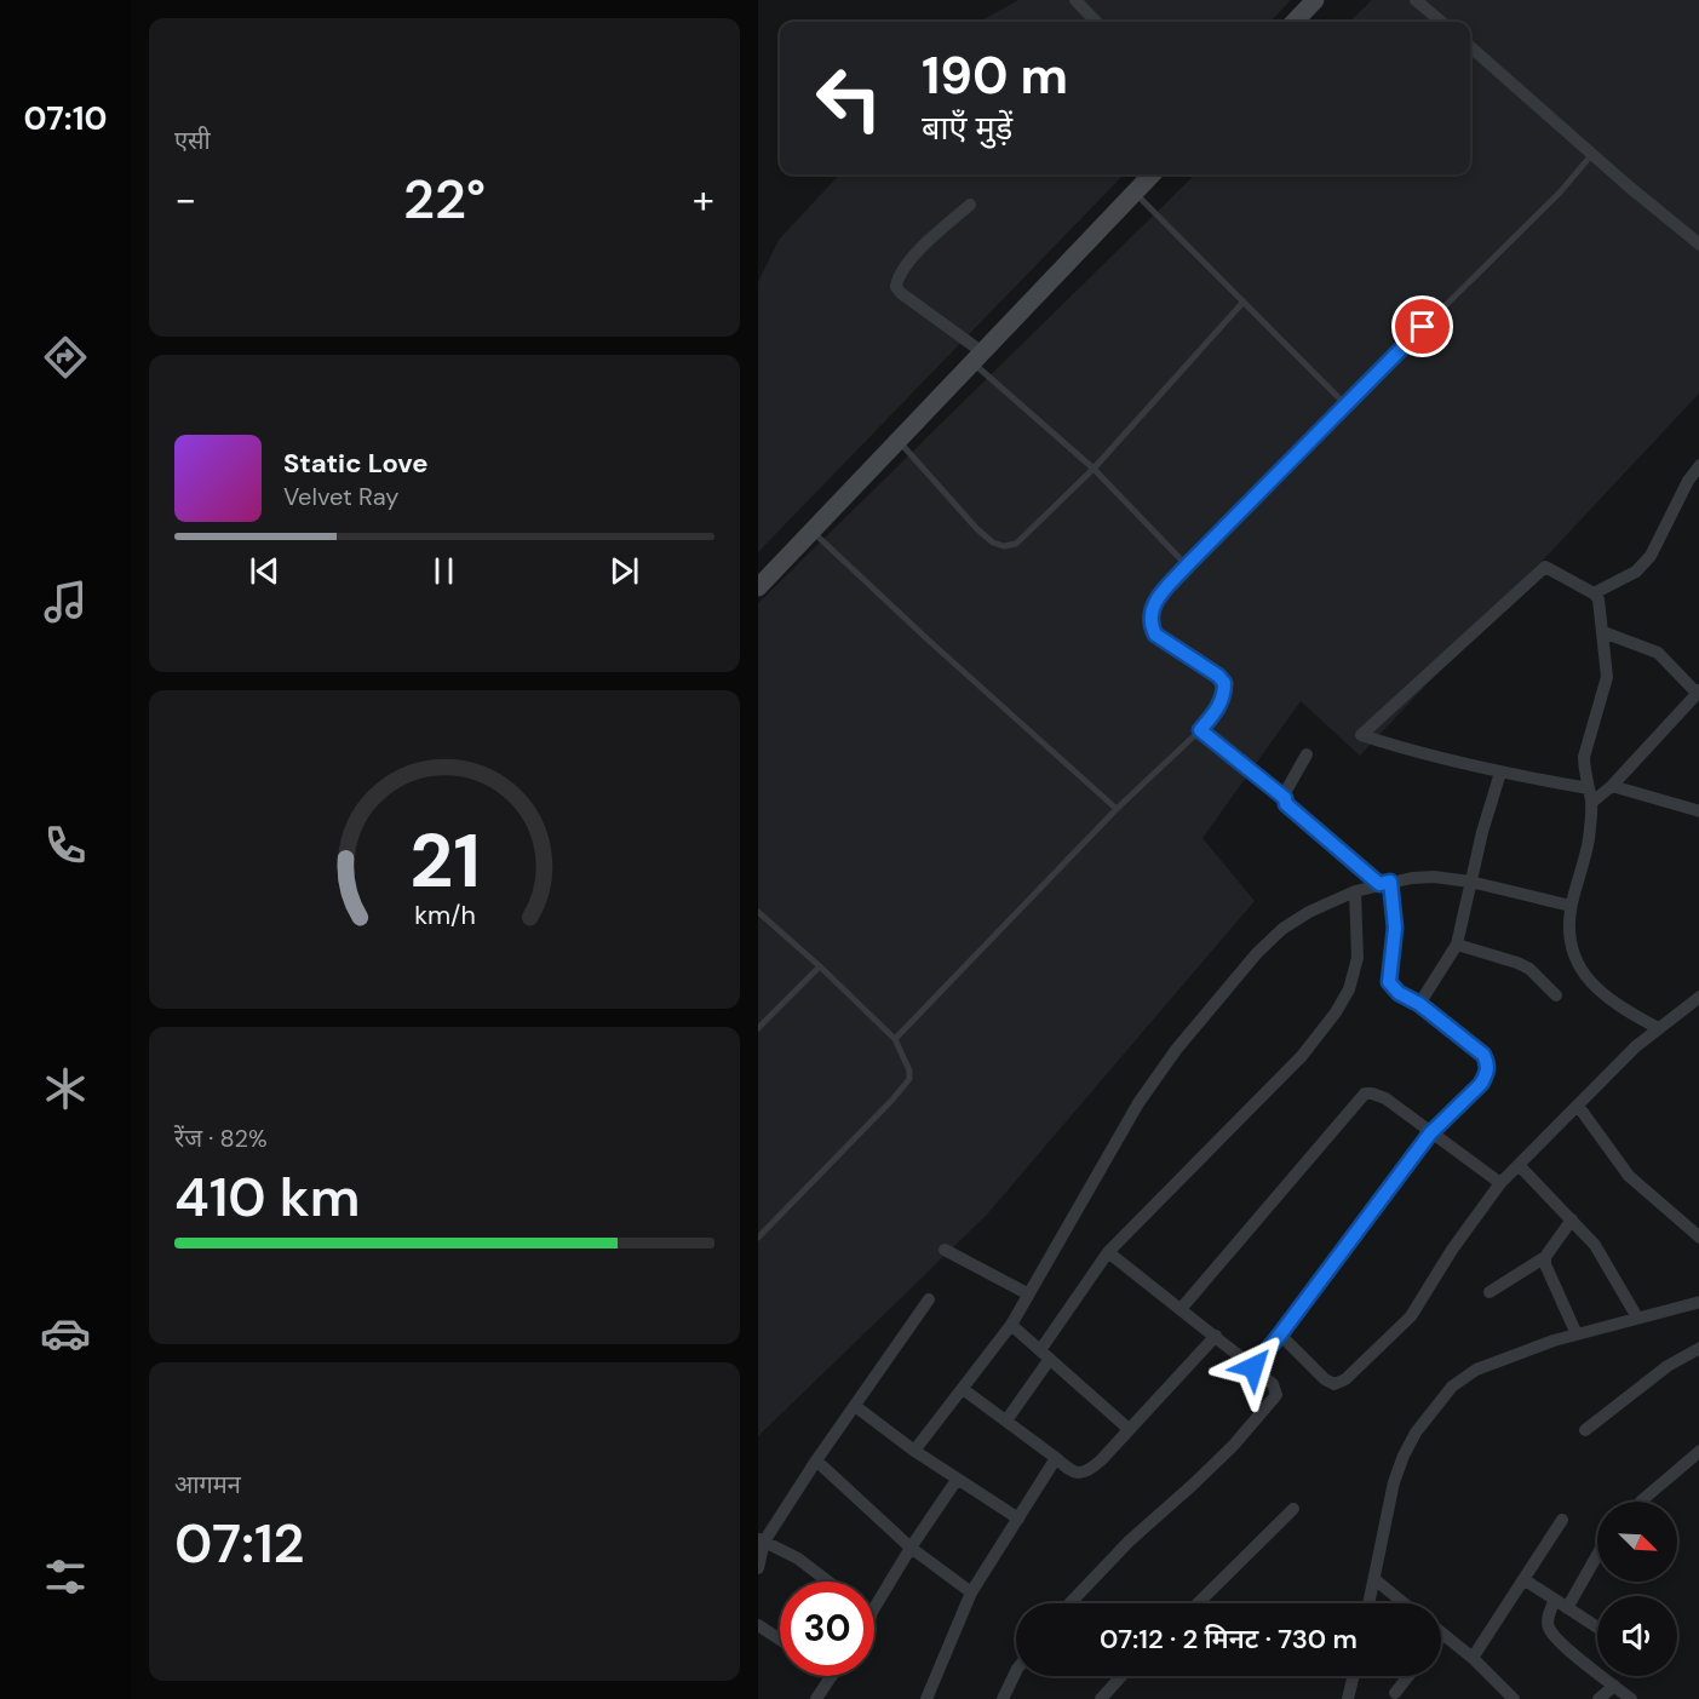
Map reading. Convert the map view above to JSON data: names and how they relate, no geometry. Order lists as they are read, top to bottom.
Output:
{
  "north": "bottom right",
  "page": {
    "tabs": "07:10",
    "tile": [
      "एसी",
      ["रेंज · 82%", "410 km"],
      ["आगमन", "07:12"]
    ],
    "turn": ["190 m", "बाएँ मुड़ें"],
    "heat": ["−", "22°", "+"],
    "song": ["Static Love", "Velvet Ray"],
    "limit": "30",
    "trip": "07:12 · 2 मिनट · 730 m",
    "gauge": ["21", "km/h"]
  }
}
